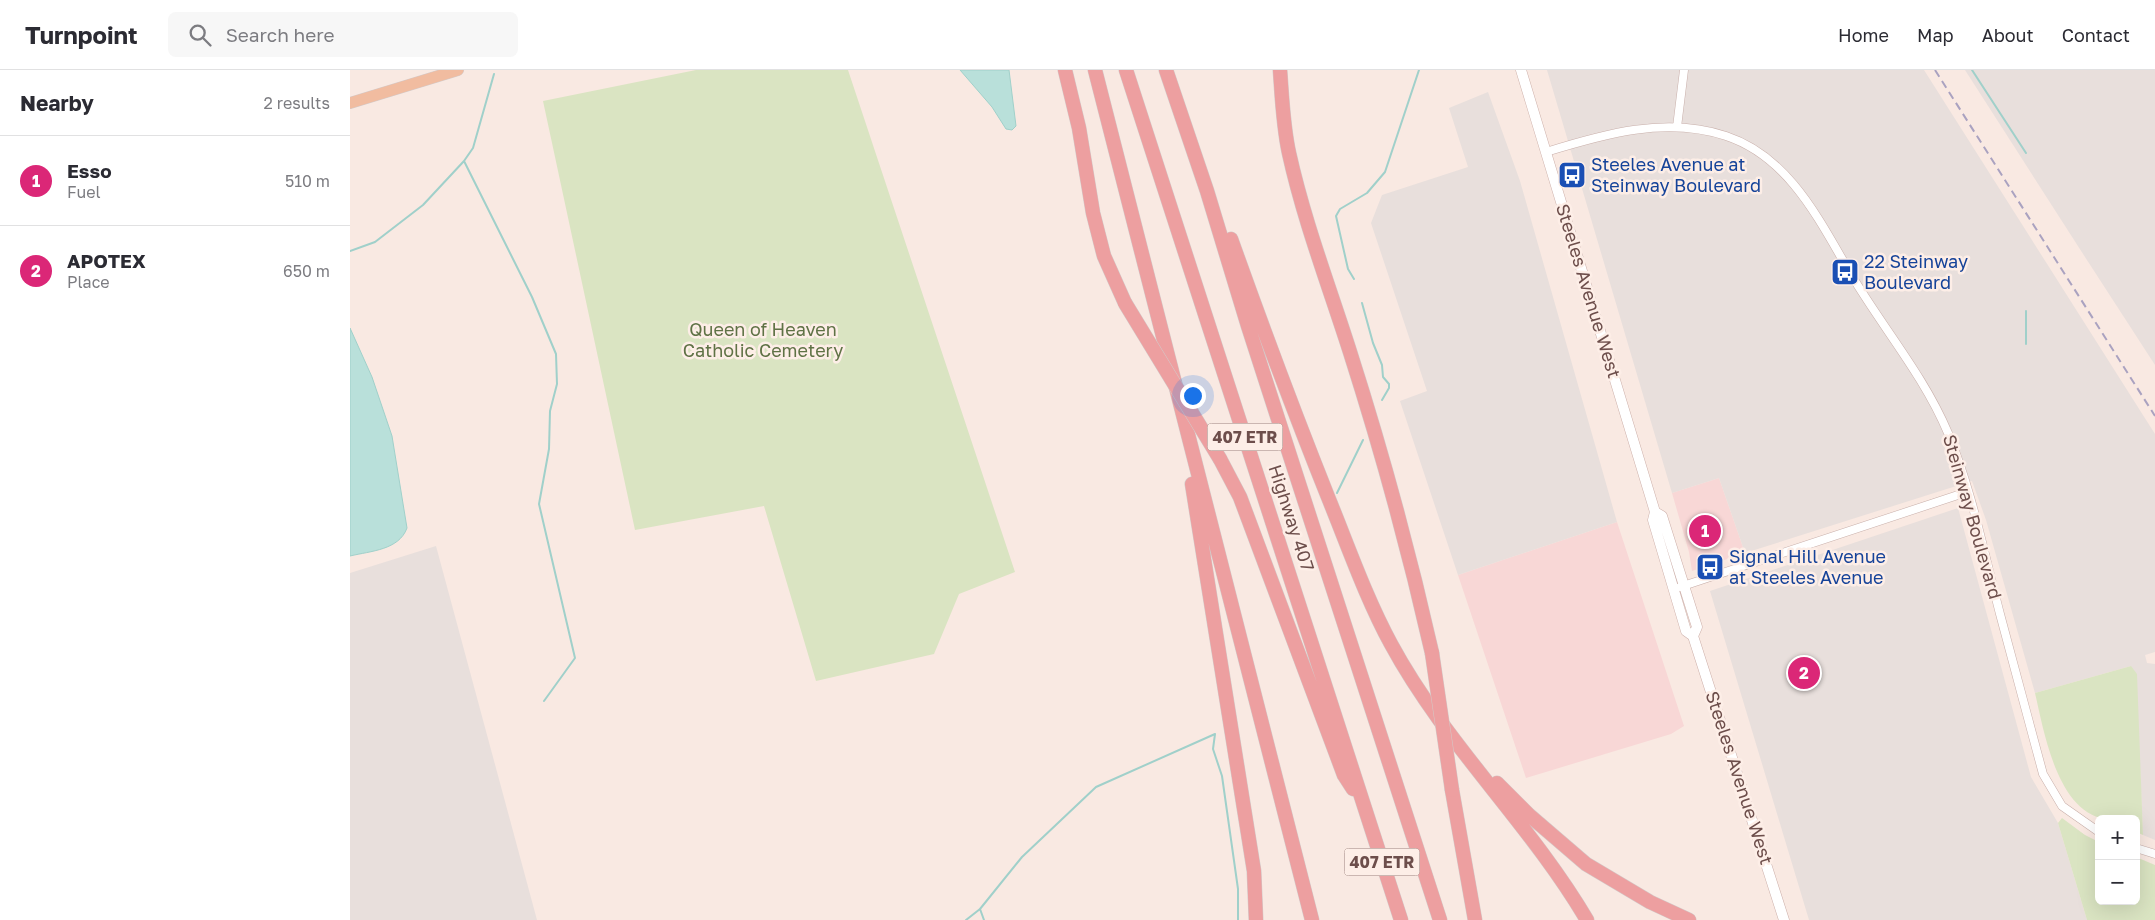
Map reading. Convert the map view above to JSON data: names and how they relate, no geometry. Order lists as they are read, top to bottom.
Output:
{
  "streets": {
    "highway": ["407 ETR", "Highway 407"],
    "main road": ["Steeles Avenue West"],
    "street": ["Steinway Boulevard"]
  },
  "crossings": [
    ["Steeles Avenue West", "Steinway Boulevard"]
  ],
  "parks": ["Queen of Heaven Catholic Cemetery"],
  "places": {
    "bus stop": ["Steeles Avenue at Steinway Boulevard", "22 Steinway Boulevard", "Signal Hill Avenue at Steeles Avenue"]
  },
  "page": {
    "header": "Turnpoint",
    "search": "Search here",
    "nav": [
      "Home",
      "Map",
      "About",
      "Contact"
    ],
    "heading": ["Nearby", "2 results"],
    "list": [
      {
        "mark": "1",
        "name": "Esso",
        "note": "Fuel",
        "value": "510 m"
      },
      {
        "mark": "2",
        "name": "APOTEX",
        "note": "Place",
        "value": "650 m"
      }
    ],
    "pins": ["1", "2"],
    "map_buttons": ["+", "−"]
  }
}
